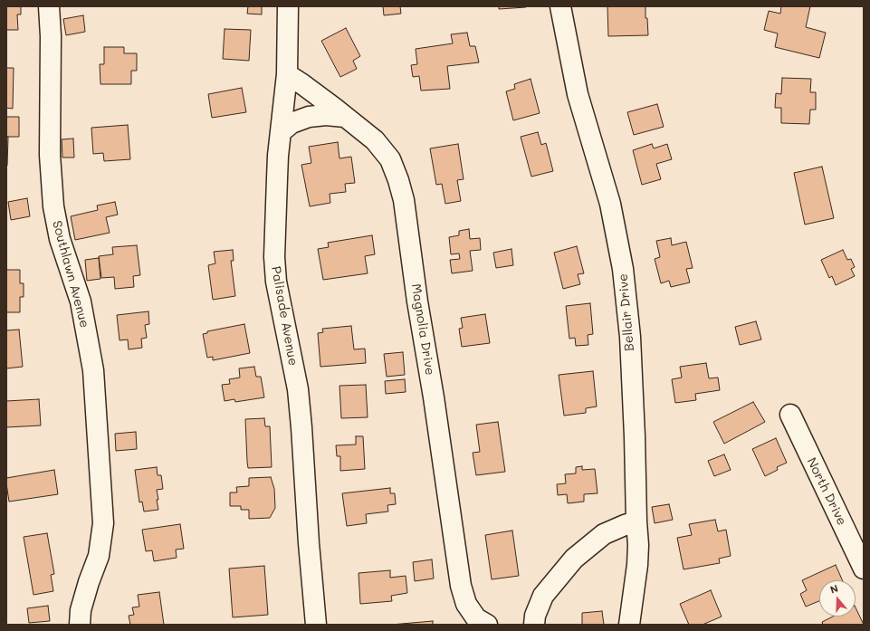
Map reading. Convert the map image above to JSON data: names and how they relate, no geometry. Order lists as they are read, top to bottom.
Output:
{
  "streets": {
    "street": [
      "Southlawn Avenue",
      "Bellair Drive",
      "Palisade Avenue",
      "Magnolia Drive",
      "North Drive"
    ]
  },
  "crossings": [
    ["Palisade Avenue", "Magnolia Drive"]
  ],
  "north": "top"
}
